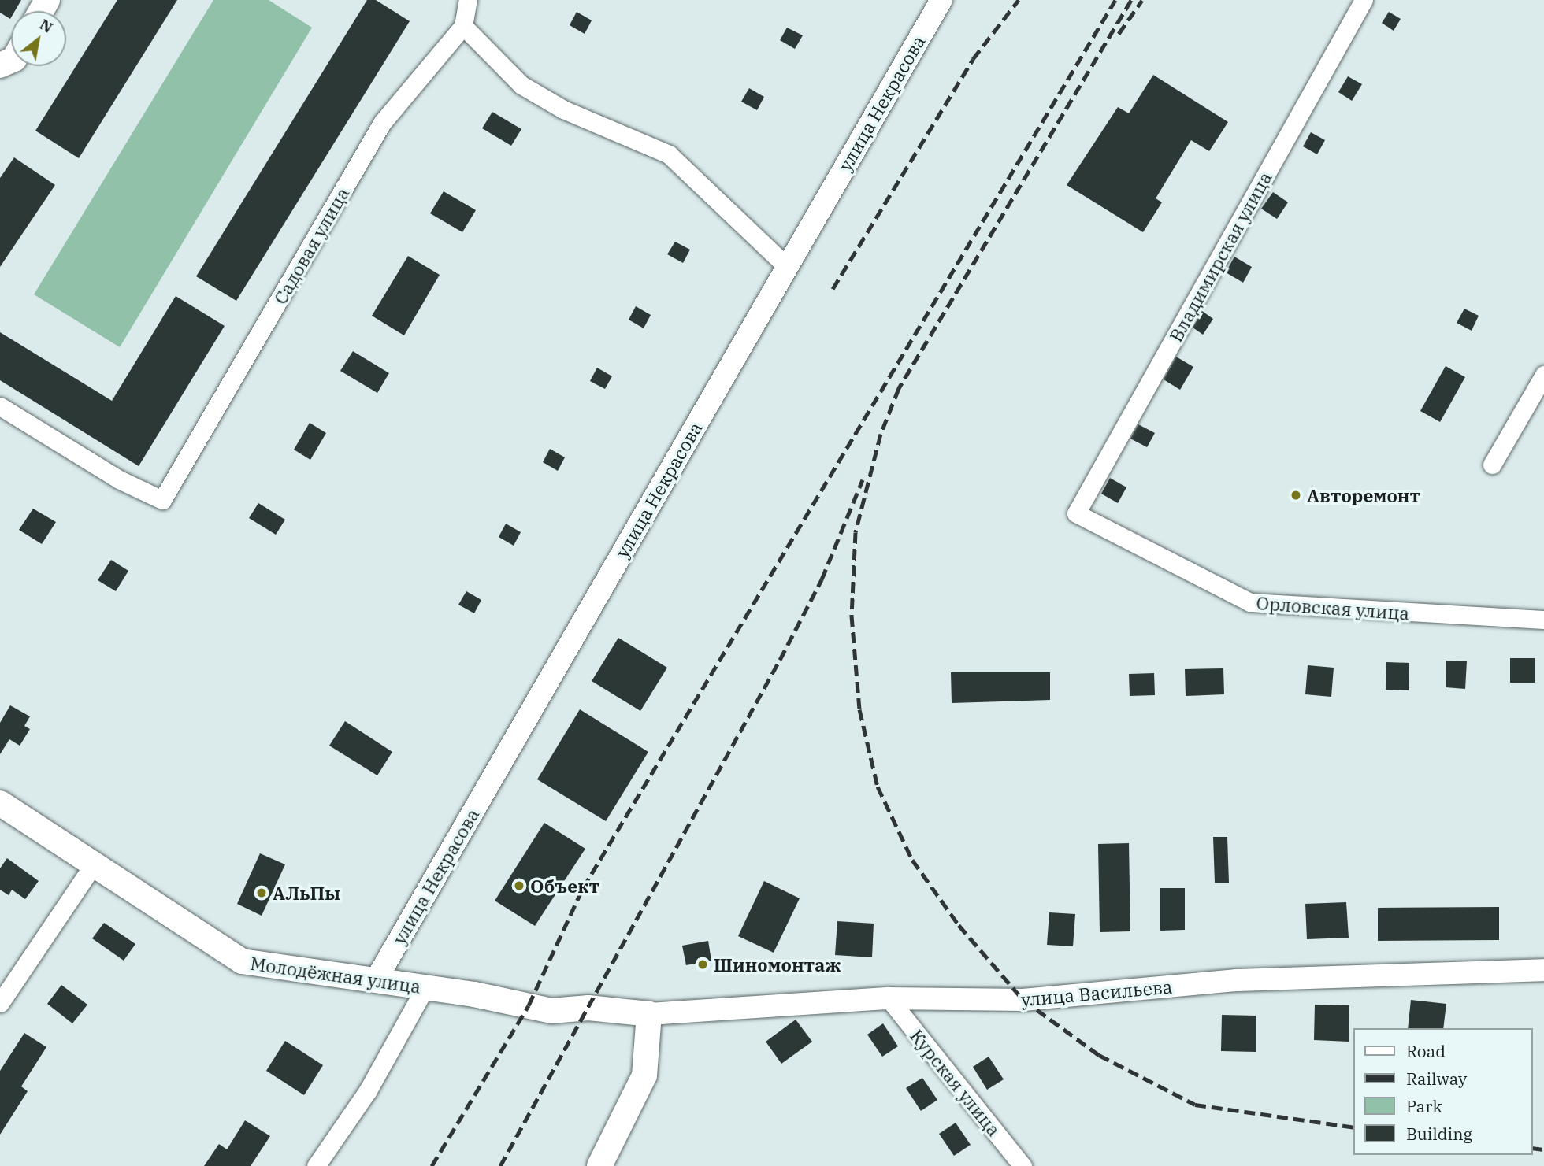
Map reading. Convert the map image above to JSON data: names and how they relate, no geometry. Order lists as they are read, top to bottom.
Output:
{
  "streets": {
    "main road": ["Молодёжная улица"],
    "street": [
      "улица Некрасова",
      "Садовая улица",
      "Владимирская улица",
      "Орловская улица",
      "улица Васильева",
      "Курская улица"
    ]
  },
  "crossings": [
    ["улица Некрасова", "Молодёжная улица"],
    ["Владимирская улица", "Орловская улица"],
    ["Молодёжная улица", "улица Васильева"],
    ["улица Васильева", "Курская улица"]
  ],
  "places": [
    "Авторемонт",
    "Объект",
    "АЛьПы",
    "Шиномонтаж"
  ],
  "legend": [
    "Road",
    "Railway",
    "Park",
    "Building"
  ],
  "north": "top right"
}
